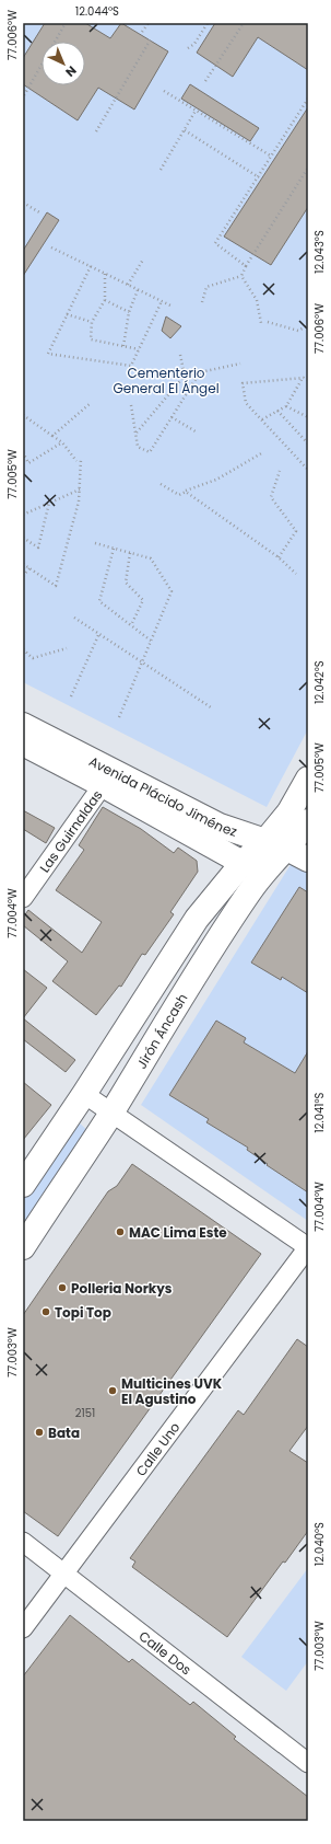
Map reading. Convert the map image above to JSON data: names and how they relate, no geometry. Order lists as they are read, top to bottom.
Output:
{
  "streets": {
    "main road": ["Avenida Plácido Jiménez", "Jirón Áncash"],
    "street": ["Las Guirnaldas", "Calle Uno", "Calle Dos"]
  },
  "crossings": [
    ["Avenida Plácido Jiménez", "Las Guirnaldas"],
    ["Avenida Plácido Jiménez", "Jirón Áncash"],
    ["Jirón Áncash", "Calle Uno"],
    ["Calle Uno", "Calle Dos"]
  ],
  "parks": ["Cementerio General El Ángel"],
  "places": [
    "MAC Lima Este",
    "Polleria Norkys",
    "Topi Top",
    "Multicines UVK El Agustino",
    "Bata"
  ],
  "house_numbers": ["2151"],
  "north": "bottom right",
  "coordinates": [
    "12.044°S",
    "77.006°W",
    "12.043°S",
    "77.005°W",
    "12.042°S",
    "77.004°W",
    "12.041°S",
    "77.003°W",
    "12.040°S"
  ]
}
